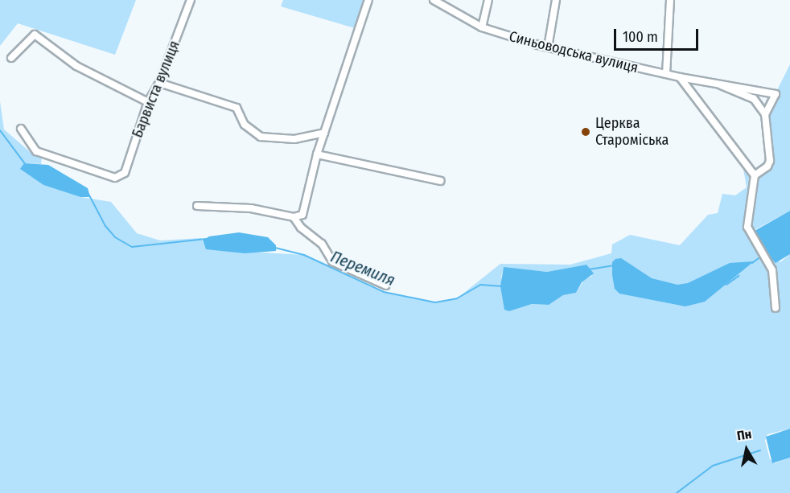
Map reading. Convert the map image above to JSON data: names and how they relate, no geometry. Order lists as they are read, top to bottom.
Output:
{
  "streets": {
    "street": ["Синьоводська вулиця", "Барвиста вулиця"]
  },
  "water": ["Перемиля"],
  "places": ["Церква Староміська"],
  "scale_bar": "100 m",
  "north": "top"
}
